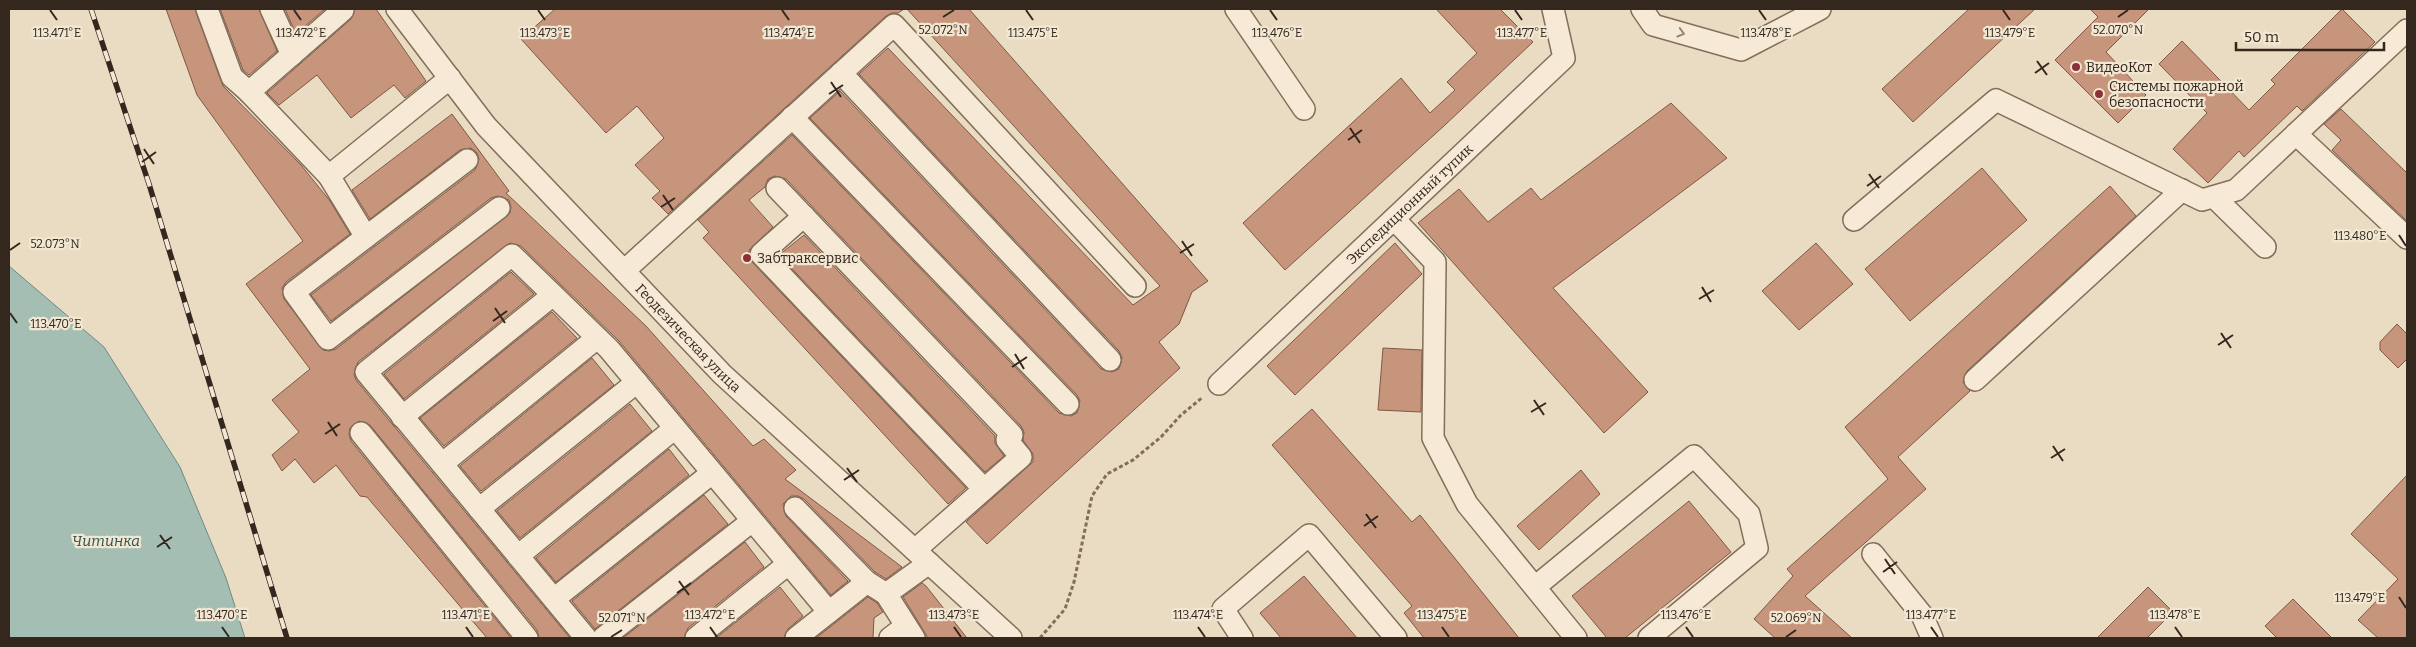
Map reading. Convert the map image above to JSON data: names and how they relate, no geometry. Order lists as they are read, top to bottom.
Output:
{
  "streets": {
    "street": ["Экспедиционный тупик", "Геодезическая улица"]
  },
  "water": ["Читинка"],
  "places": ["ВидеоКот", "Системы пожарной безопасности", "Забтраксервис"],
  "scale_bar": "50 m",
  "coordinates": [
    "52.072°N",
    "52.070°N",
    "113.471°E",
    "113.472°E",
    "113.473°E",
    "113.474°E",
    "113.475°E",
    "113.476°E",
    "113.477°E",
    "113.478°E",
    "113.479°E",
    "113.480°E",
    "52.073°N",
    "113.470°E",
    "52.071°N",
    "52.069°N"
  ]
}
